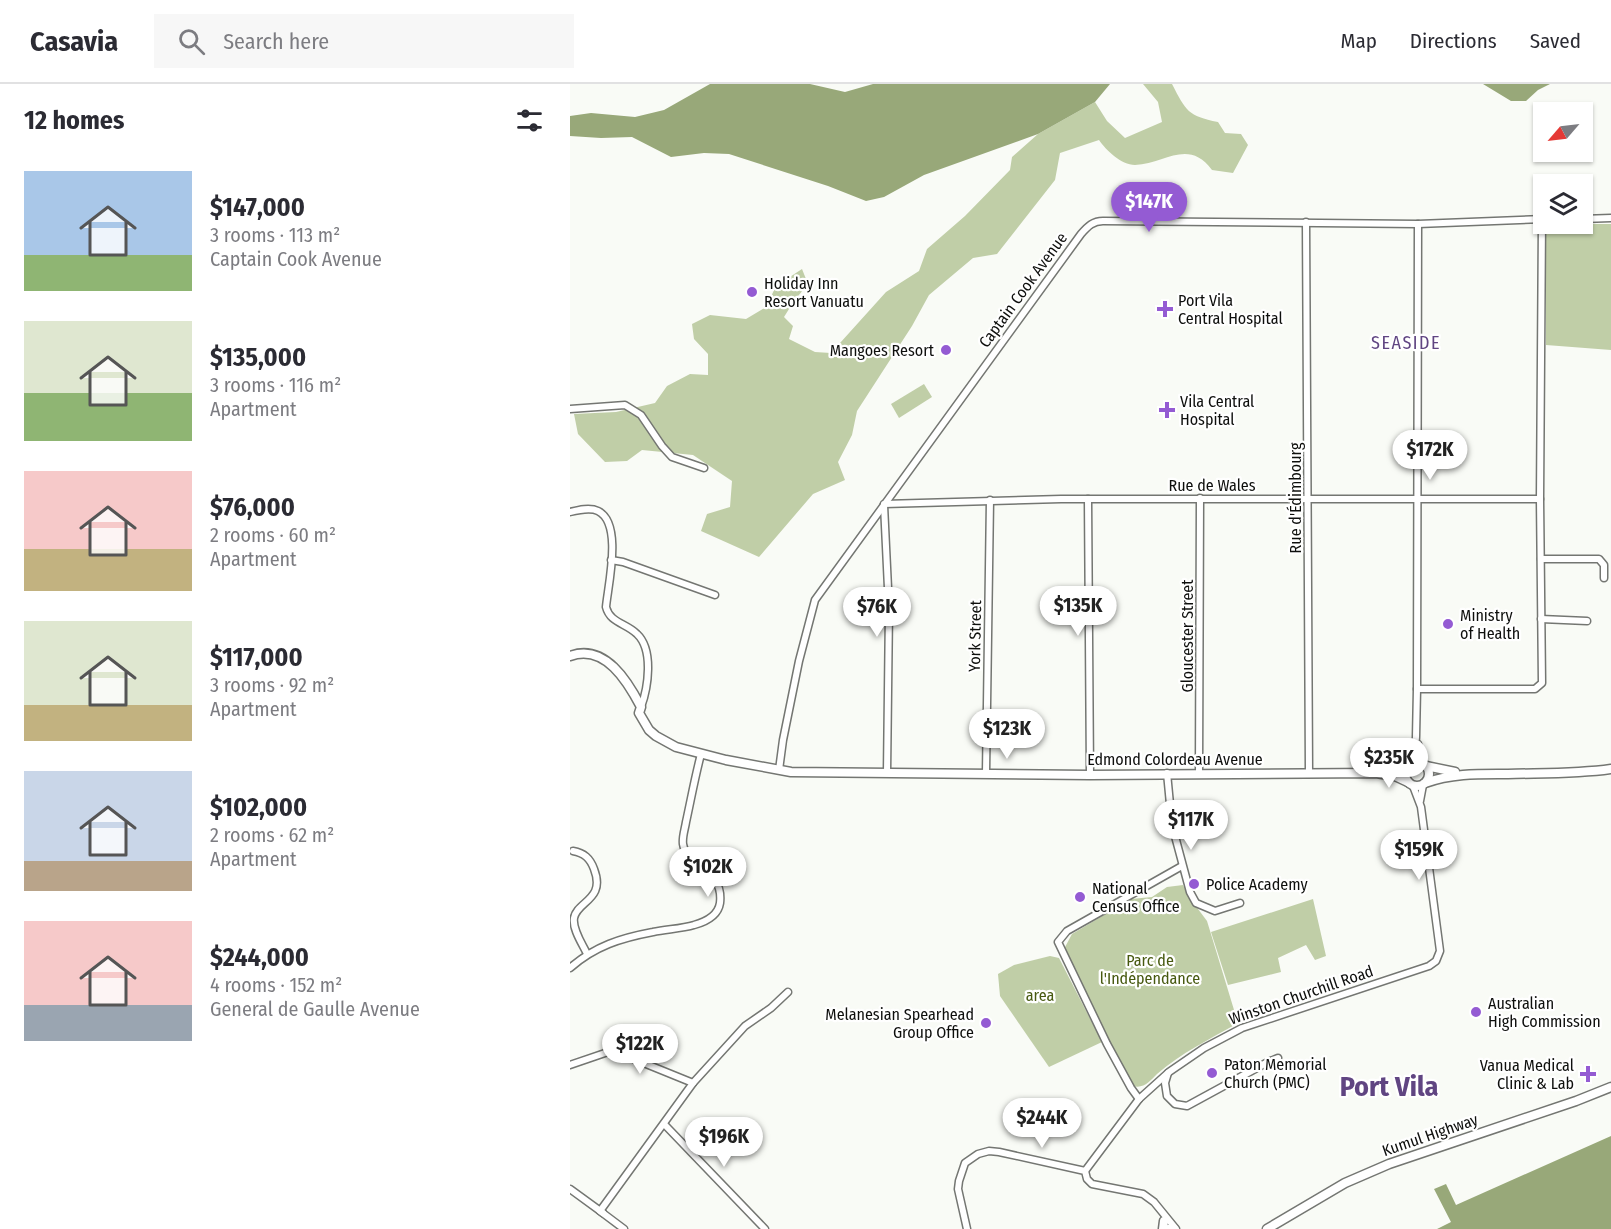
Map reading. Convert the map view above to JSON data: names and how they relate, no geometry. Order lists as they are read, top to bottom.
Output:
{
  "streets": {
    "street": [
      "Captain Cook Avenue",
      "Rue de Wales",
      "Rue d'Édimbourg",
      "York Street",
      "Gloucester Street",
      "Edmond Colordeau Avenue",
      "Winston Churchill Road",
      "Kumul Highway"
    ]
  },
  "crossings": [
    ["Captain Cook Avenue", "Rue de Wales"],
    ["Captain Cook Avenue", "Rue d'Édimbourg"],
    ["Captain Cook Avenue", "Edmond Colordeau Avenue"],
    ["Rue de Wales", "Rue d'Édimbourg"],
    ["Rue de Wales", "York Street"],
    ["Rue de Wales", "Gloucester Street"],
    ["Rue d'Édimbourg", "Edmond Colordeau Avenue"],
    ["York Street", "Edmond Colordeau Avenue"],
    ["Gloucester Street", "Edmond Colordeau Avenue"]
  ],
  "districts": ["SEASIDE", "Port Vila"],
  "parks": ["Parc de l'Indépendance", "area"],
  "places": {
    "other": [
      "Holiday Inn Resort Vanuatu",
      "Mangoes Resort",
      "Ministry of Health",
      "Police Academy",
      "National Census Office",
      "Australian High Commission",
      "Melanesian Spearhead Group Office",
      "Paton Memorial Church (PMC)"
    ],
    "health": ["Port Vila Central Hospital", "Vila Central Hospital", "Vanua Medical Clinic & Lab"]
  },
  "north": "bottom left",
  "page": {
    "header": "Casavia",
    "search": "Search here",
    "nav": ["Map", "Directions", "Saved"],
    "heading": "12 homes",
    "list": [
      {
        "name": "$147,000",
        "note": "3 rooms · 113 m² · Captain Cook Avenue"
      },
      {
        "name": "$135,000",
        "note": "3 rooms · 116 m² · Apartment"
      },
      {
        "name": "$76,000",
        "note": "2 rooms · 60 m² · Apartment"
      },
      {
        "name": "$117,000",
        "note": "3 rooms · 92 m² · Apartment"
      },
      {
        "name": "$102,000",
        "note": "2 rooms · 62 m² · Apartment"
      },
      {
        "name": "$244,000",
        "note": "4 rooms · 152 m² · General de Gaulle Avenue"
      }
    ],
    "price": [
      "$147K",
      "$172K",
      "$135K",
      "$76K",
      "$123K",
      "$235K",
      "$117K",
      "$159K",
      "$102K",
      "$122K",
      "$244K",
      "$196K"
    ]
  }
}
